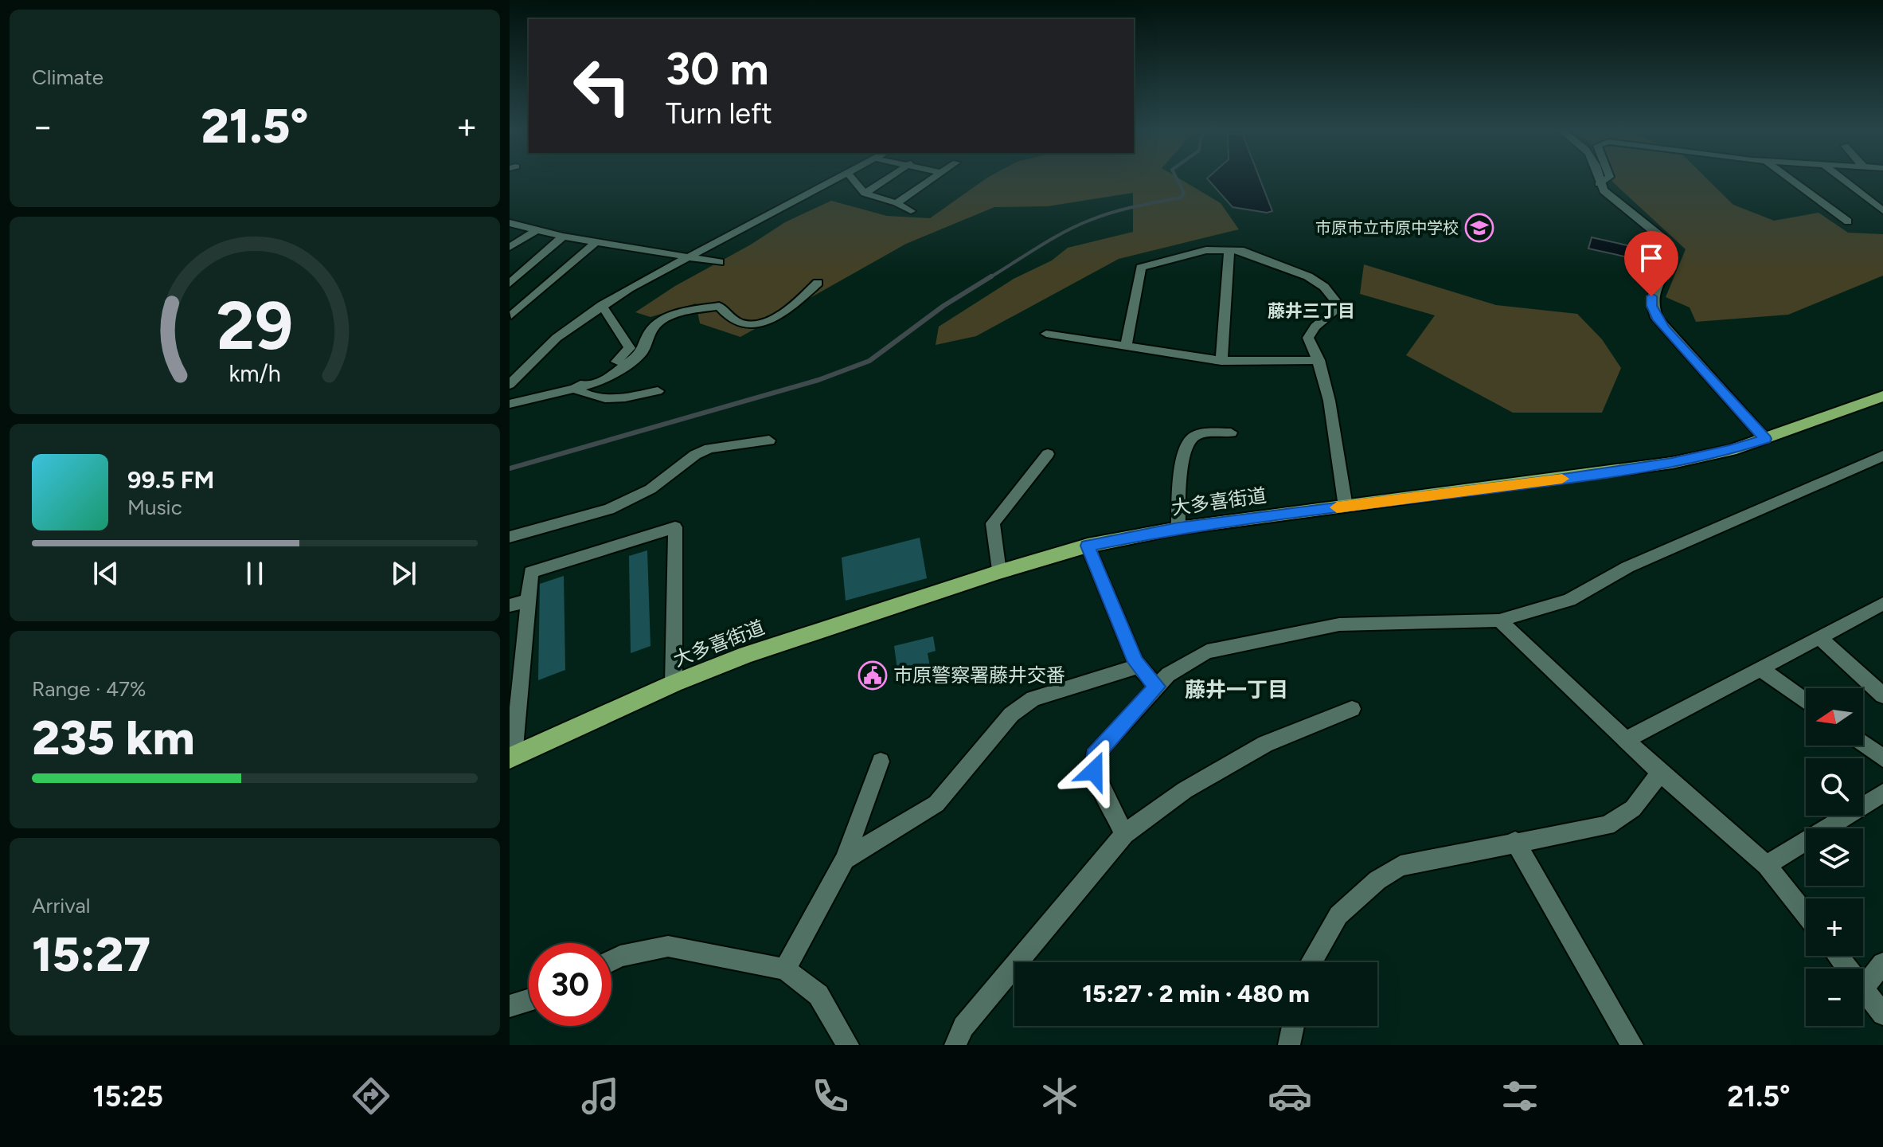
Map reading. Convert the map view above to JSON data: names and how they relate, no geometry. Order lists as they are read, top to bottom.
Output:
{
  "streets": {
    "highway": ["大多喜街道"]
  },
  "districts": ["藤井三丁目", "藤井一丁目"],
  "places": {
    "school or university": ["市原市立市原中学校"],
    "public building": ["市原警察署藤井交番"]
  },
  "north": "left",
  "page": {
    "tile": [
      "Climate",
      ["Range · 47%", "235 km"],
      ["Arrival", "15:27"]
    ],
    "turn": ["30 m", "Turn left"],
    "heat": ["−", "21.5°", "+"],
    "song": ["99.5 FM", "Music"],
    "map_buttons": ["+", "−"],
    "limit": "30",
    "trip": "15:27 · 2 min · 480 m",
    "tabs": ["15:25", "21.5°"],
    "gauge": ["29", "km/h"]
  }
}
